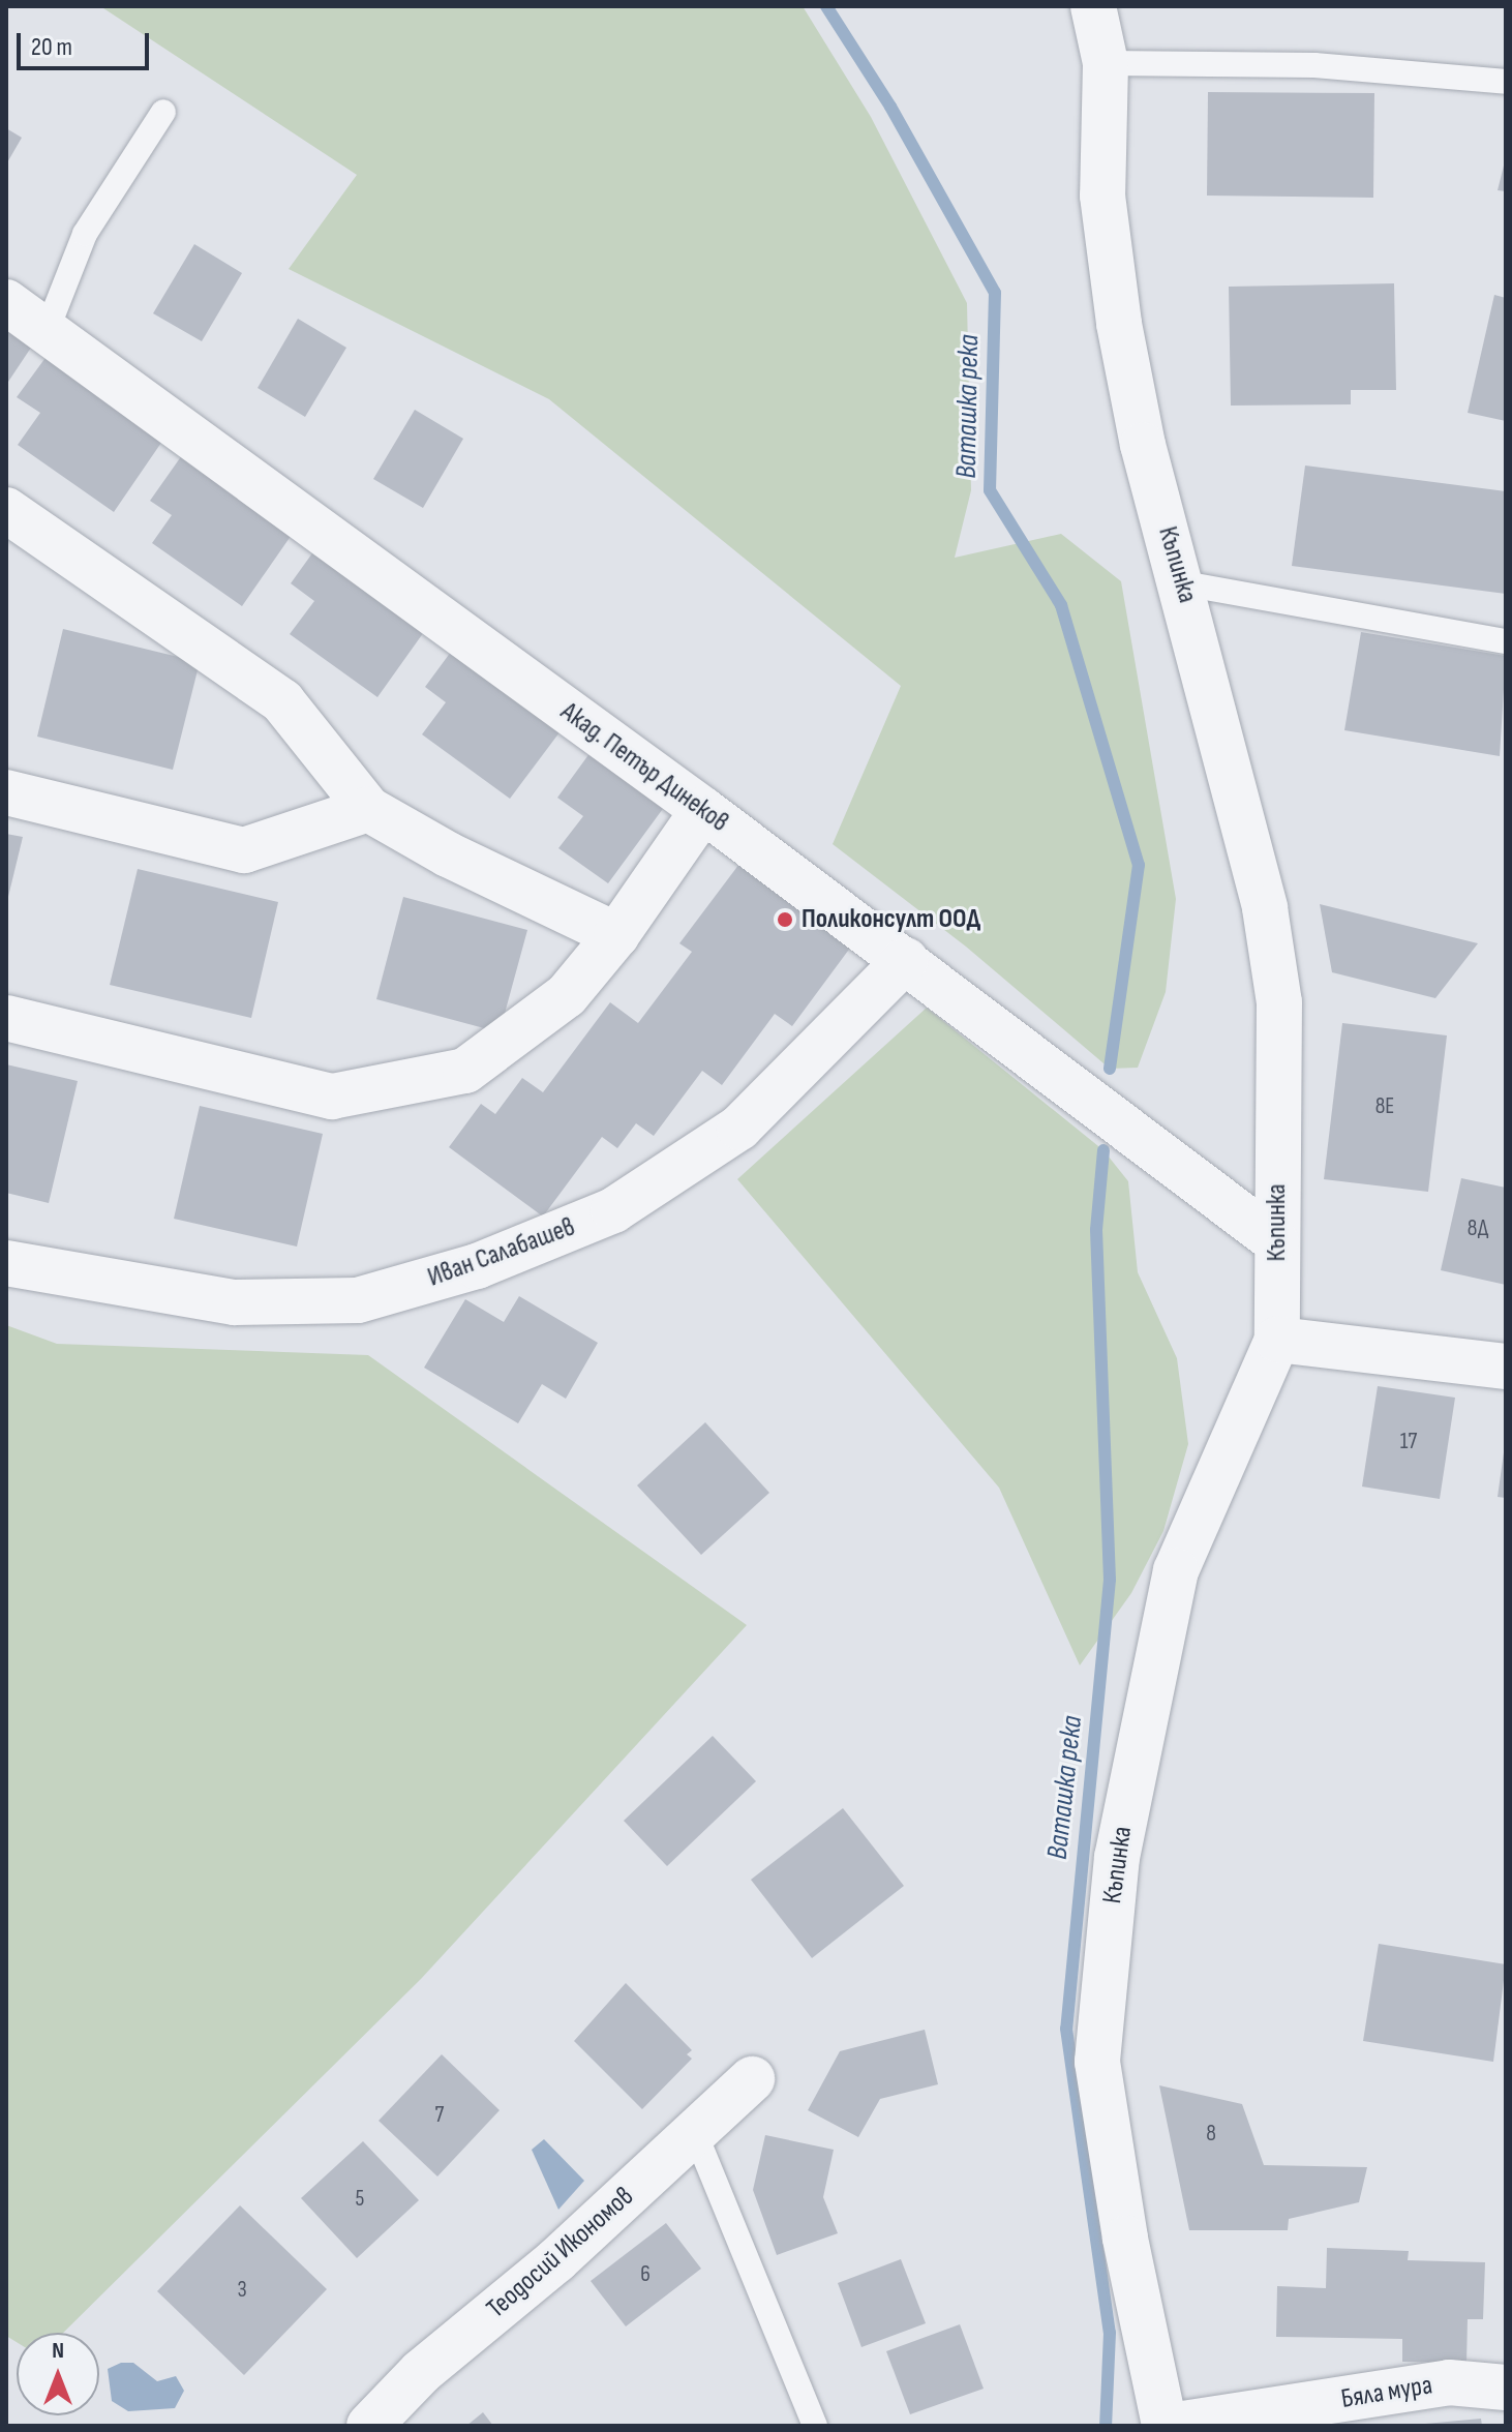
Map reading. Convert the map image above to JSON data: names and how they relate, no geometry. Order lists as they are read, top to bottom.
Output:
{
  "streets": {
    "street": [
      "Къпинка",
      "Акад. Петър Динеков",
      "Иван Салабашев",
      "Теодосий Икономов",
      "Бяла мура"
    ]
  },
  "crossings": [
    ["Къпинка", "Акад. Петър Динеков"],
    ["Къпинка", "Бяла мура"],
    ["Акад. Петър Динеков", "Иван Салабашев"]
  ],
  "water": ["Ваташка река"],
  "places": ["Поликонсулт ООД"],
  "house_numbers": [
    "8Е",
    "8Д",
    "17",
    "7",
    "8",
    "5",
    "6",
    "3"
  ],
  "scale_bar": "20 m",
  "north": "top"
}
